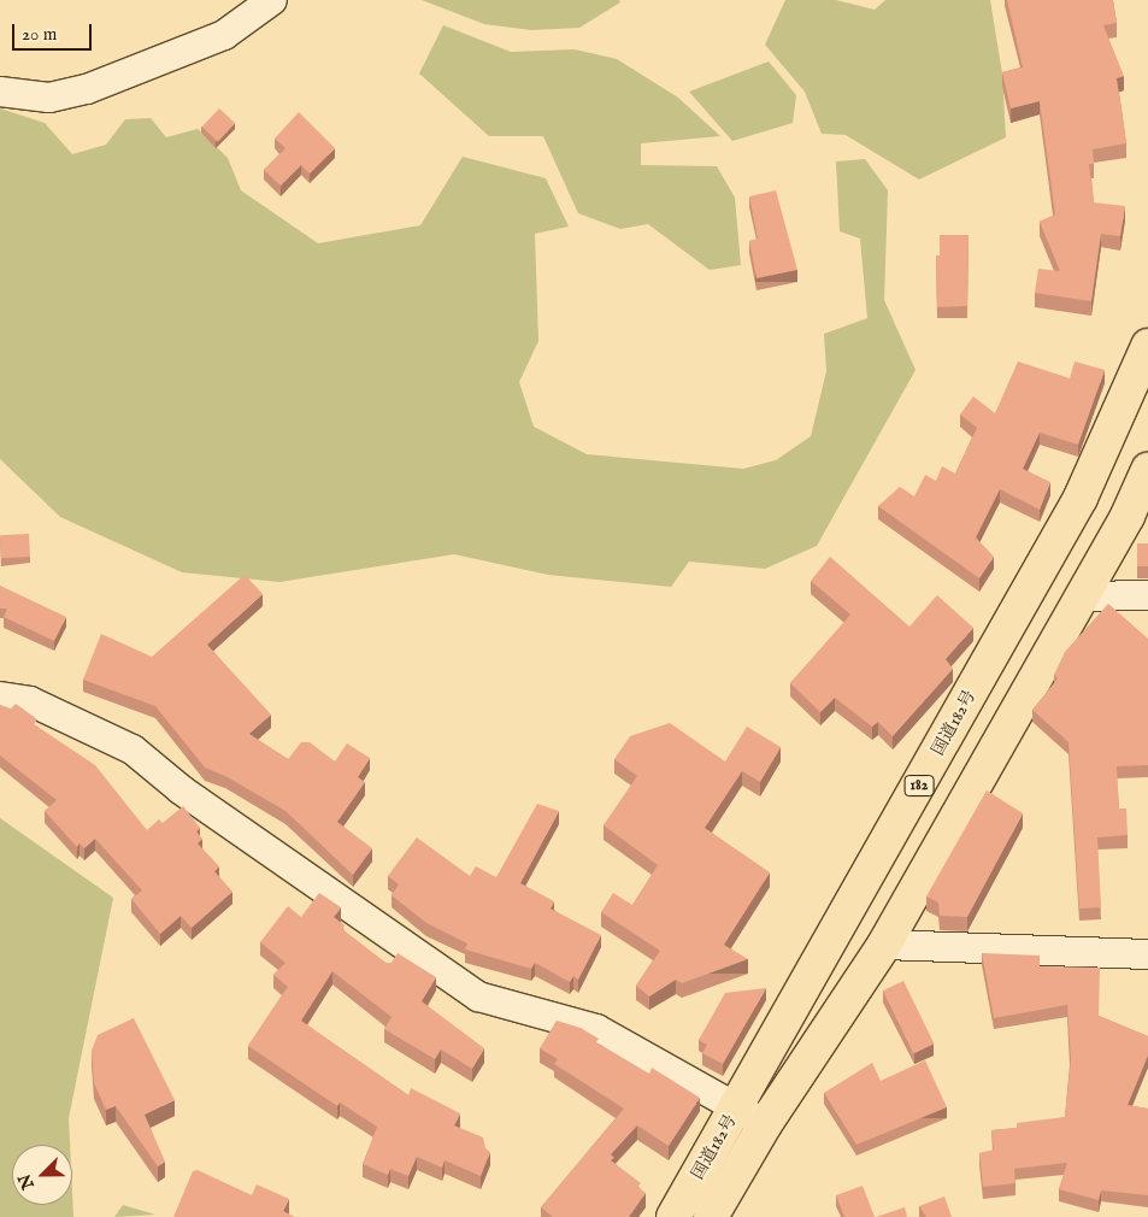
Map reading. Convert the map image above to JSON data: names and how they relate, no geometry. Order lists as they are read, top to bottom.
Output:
{
  "streets": {
    "highway": ["国道182号", "182"]
  },
  "scale_bar": "20 m",
  "north": "bottom left"
}
